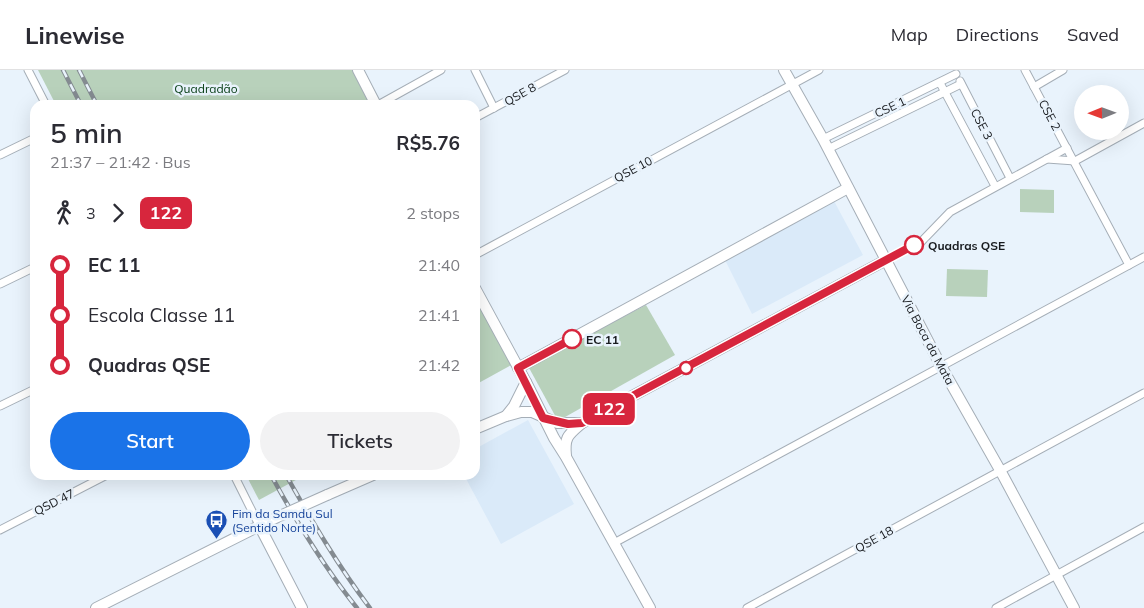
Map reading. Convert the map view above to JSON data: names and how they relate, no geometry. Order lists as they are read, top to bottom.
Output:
{
  "streets": {
    "street": [
      "QSE 8",
      "CSE 1",
      "CSE 2",
      "CSE 3",
      "QSE 10",
      "Via Boca da Mata",
      "QSD 47",
      "QSE 18"
    ]
  },
  "crossings": [
    ["CSE 1", "CSE 3"],
    ["CSE 1", "Via Boca da Mata"],
    ["QSE 10", "Via Boca da Mata"],
    ["Via Boca da Mata", "QSE 18"]
  ],
  "parks": ["Quadradão"],
  "places": {
    "other": ["Quadras QSE", "EC 11"],
    "bus stop": ["Fim da Samdu Sul (Sentido Norte)"]
  },
  "lines": ["bus line 122"],
  "north": "left",
  "page": {
    "header": "Linewise",
    "nav": ["Map", "Directions", "Saved"],
    "on_map": "122",
    "heading": ["5 min", "21:37 – 21:42 · Bus", "R$5.76"],
    "legs": ["3", "122", "2 stops"],
    "list": [
      {
        "name": "EC 11",
        "value": "21:40"
      },
      {
        "name": "Escola Classe 11",
        "value": "21:41"
      },
      {
        "name": "Quadras QSE",
        "value": "21:42"
      }
    ],
    "buttons": ["Start", "Tickets"]
  }
}
